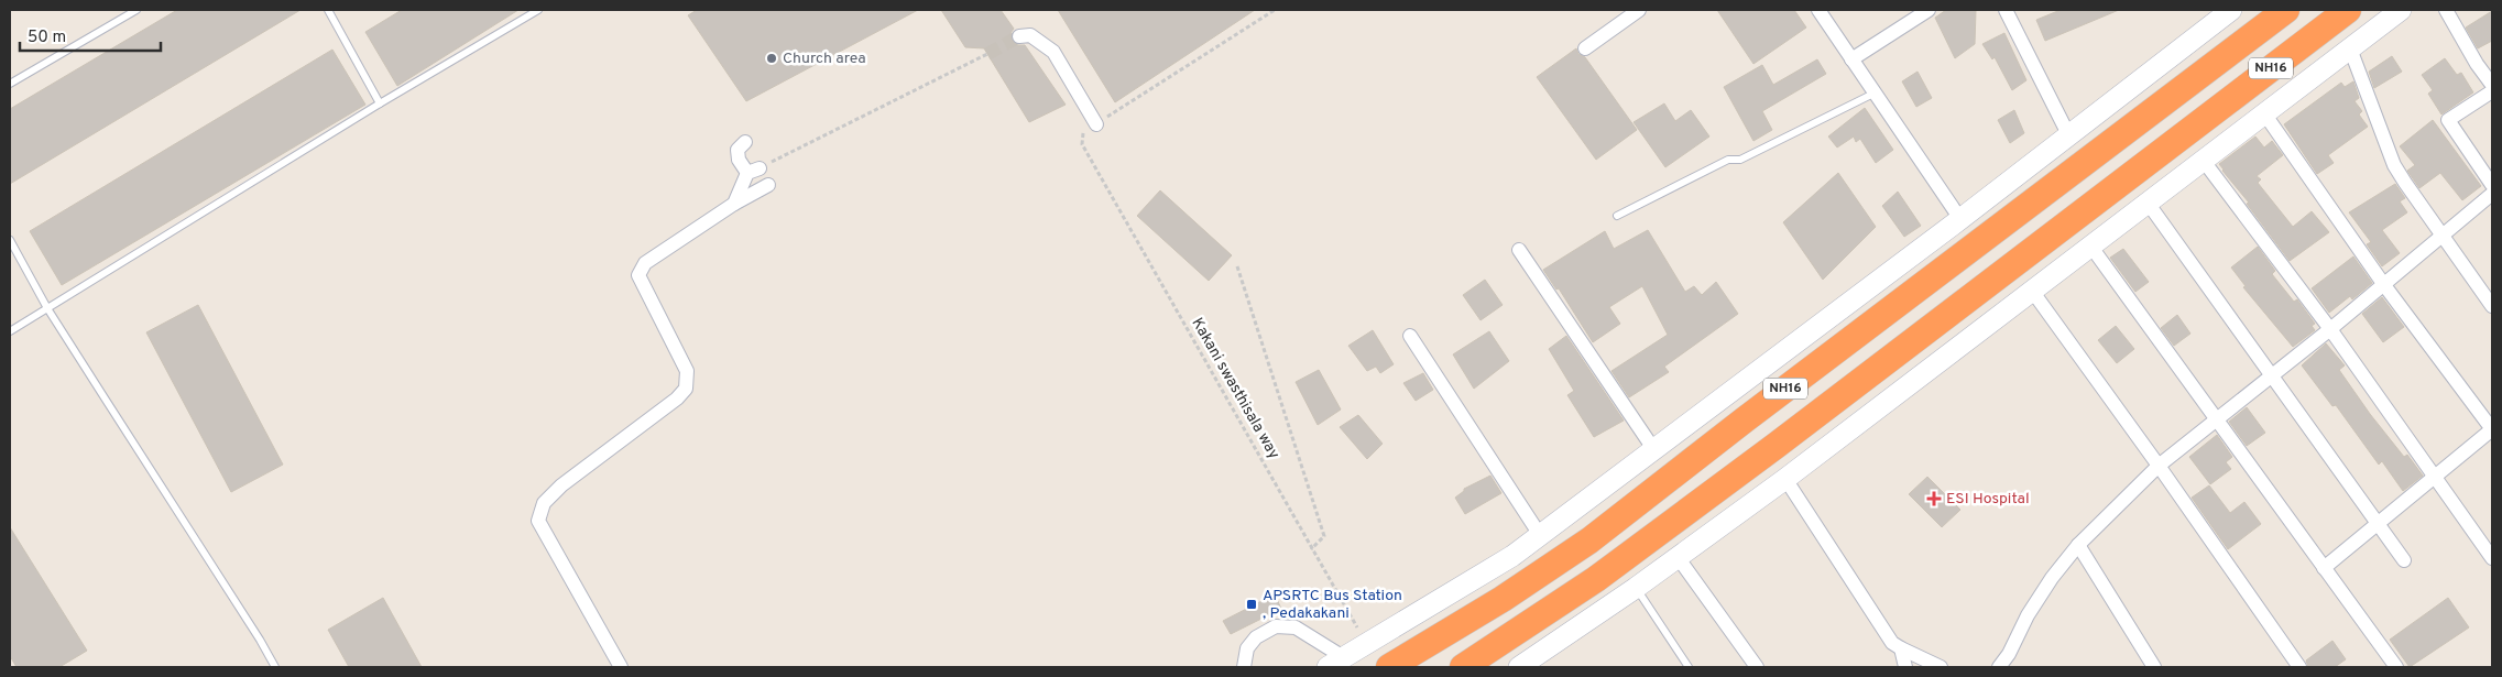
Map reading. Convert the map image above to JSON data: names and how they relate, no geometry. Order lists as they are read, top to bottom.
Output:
{
  "streets": {
    "highway": ["NH16"],
    "path": ["Kakani swasthisala way"]
  },
  "places": {
    "other": ["Church area"],
    "health": ["ESI Hospital"],
    "transit": ["APSRTC Bus Station , Pedakakani"]
  },
  "scale_bar": "50 m"
}
